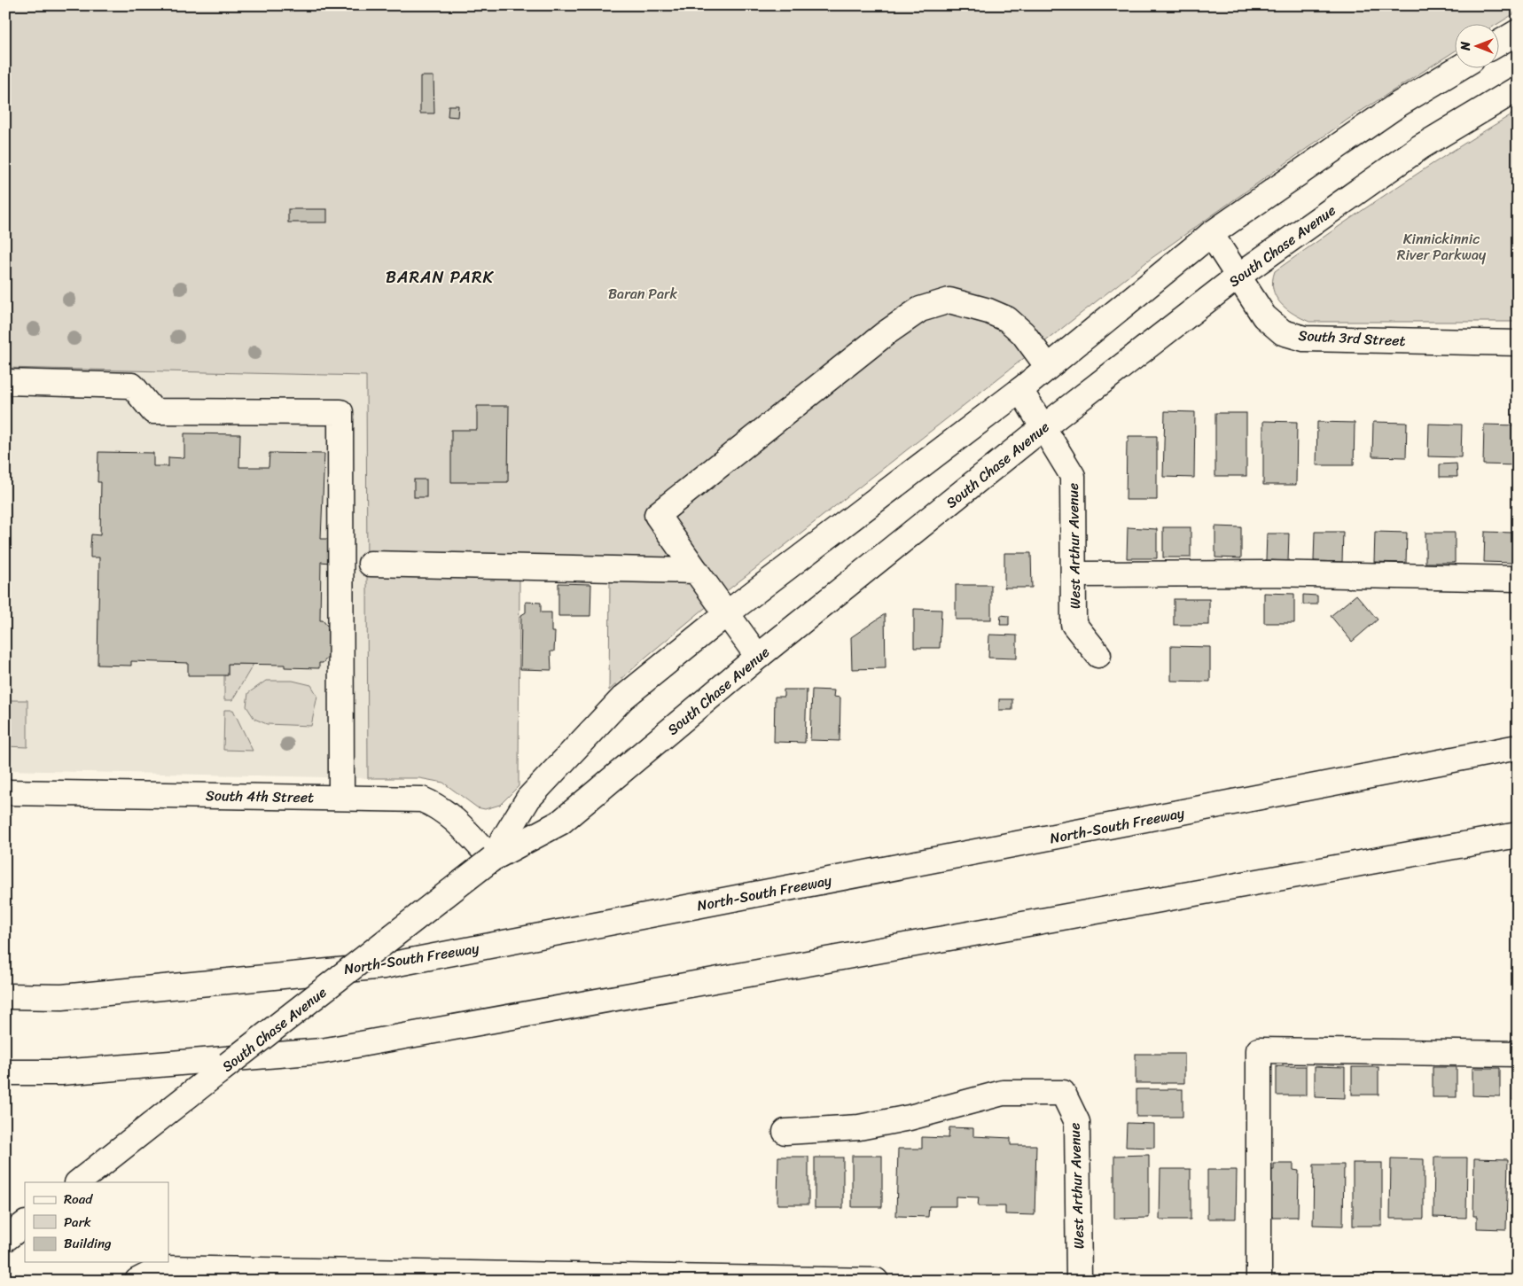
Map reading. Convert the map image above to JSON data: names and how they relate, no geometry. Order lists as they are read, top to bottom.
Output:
{
  "streets": {
    "main road": [
      "South Chase Avenue",
      "South 3rd Street",
      "West Arthur Avenue",
      "South 4th Street",
      "North-South Freeway"
    ]
  },
  "crossings": [
    ["South Chase Avenue", "South 3rd Street"],
    ["South Chase Avenue", "West Arthur Avenue"],
    ["South Chase Avenue", "South 4th Street"]
  ],
  "districts": ["BARAN PARK"],
  "parks": ["Kinnickinnic River Parkway", "Baran Park"],
  "legend": ["Road", "Park", "Building"],
  "north": "left"
}
